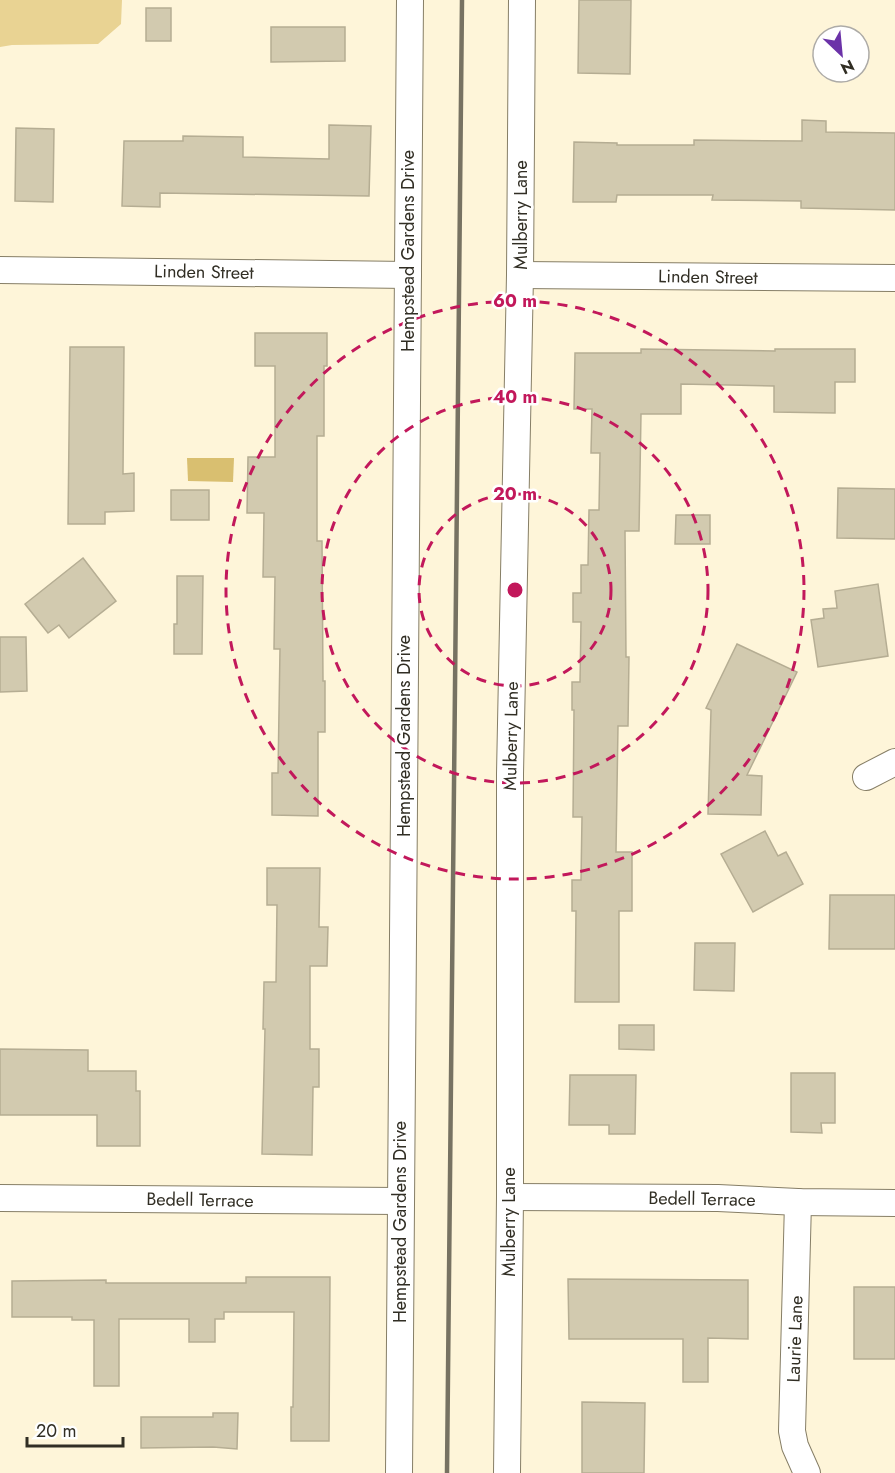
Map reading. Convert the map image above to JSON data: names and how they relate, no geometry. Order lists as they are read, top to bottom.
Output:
{
  "streets": {
    "street": [
      "Mulberry Lane",
      "Hempstead Gardens Drive",
      "Linden Street",
      "Bedell Terrace",
      "Laurie Lane"
    ]
  },
  "crossings": [
    ["Mulberry Lane", "Linden Street"],
    ["Mulberry Lane", "Bedell Terrace"],
    ["Hempstead Gardens Drive", "Linden Street"],
    ["Hempstead Gardens Drive", "Bedell Terrace"],
    ["Bedell Terrace", "Laurie Lane"]
  ],
  "scale_bar": "20 m",
  "north": "bottom right",
  "rings": ["60 m", "40 m", "20 m"]
}
